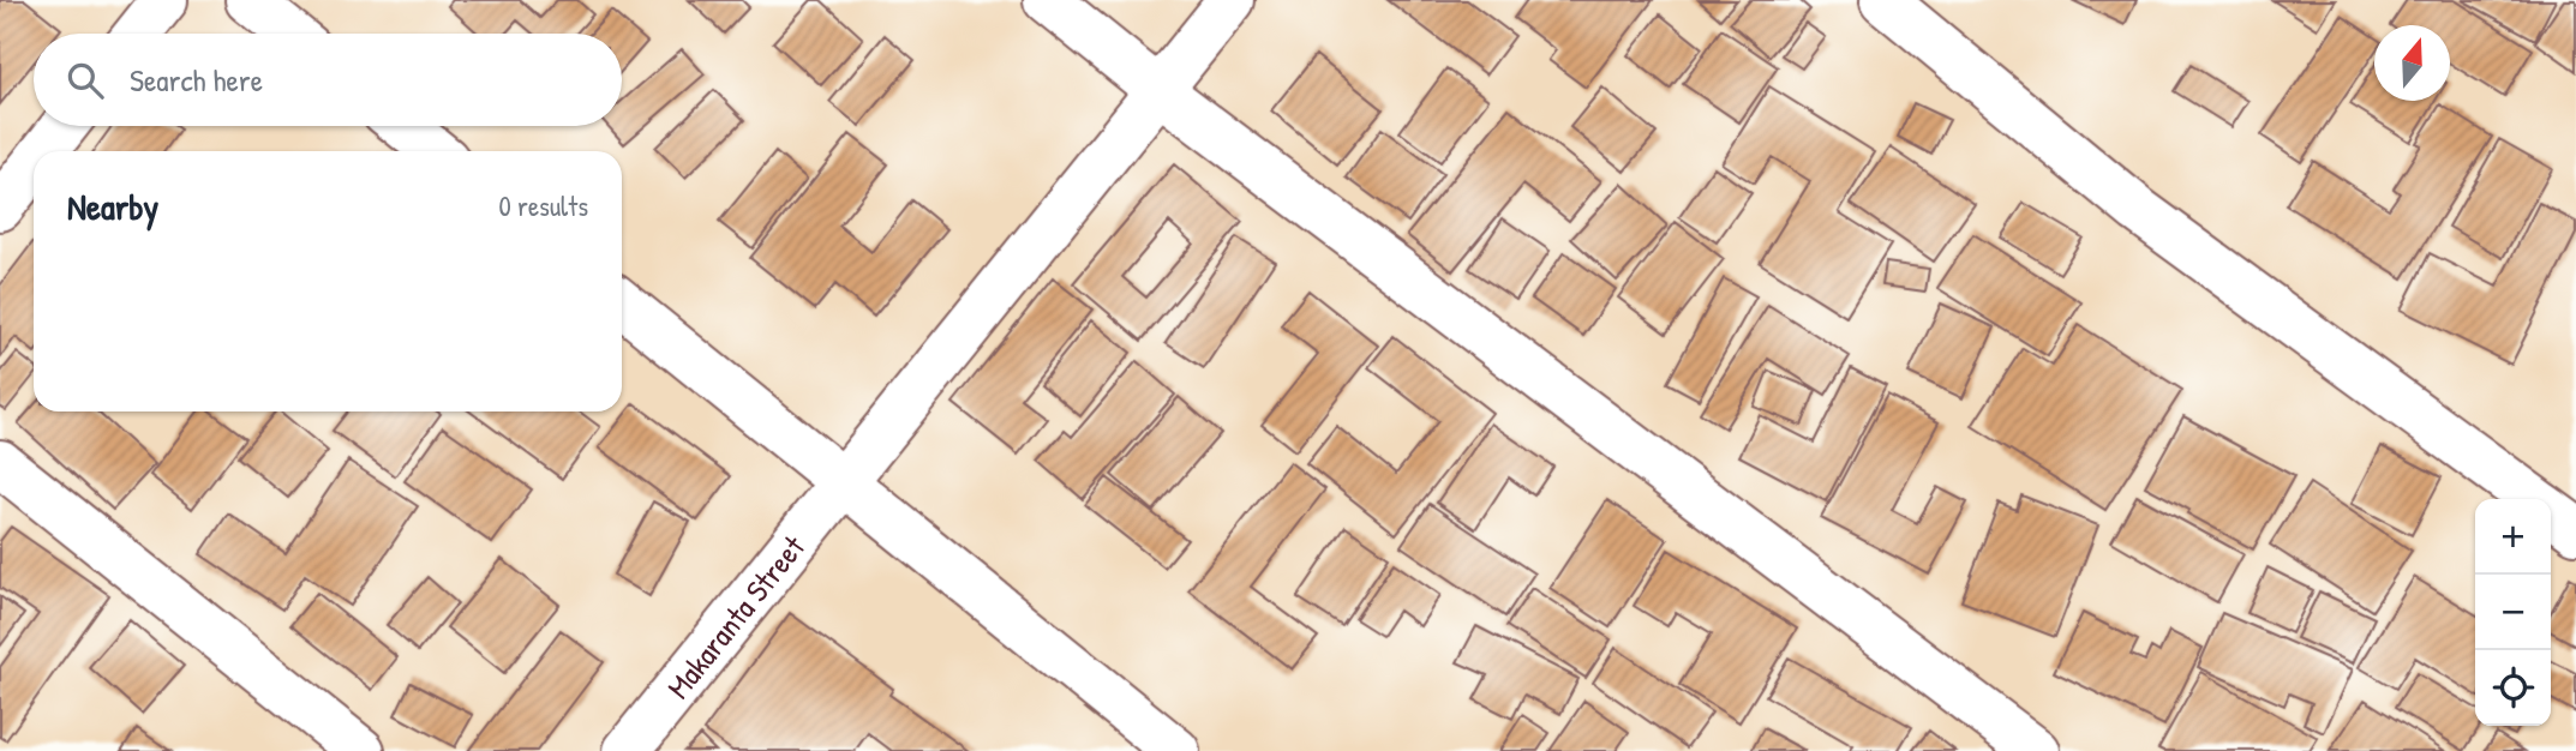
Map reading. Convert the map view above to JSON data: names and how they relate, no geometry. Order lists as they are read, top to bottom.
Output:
{
  "streets": {
    "street": ["Makaranta Street"]
  },
  "north": "top",
  "page": {
    "search": "Search here",
    "heading": ["Nearby", "0 results"],
    "map_buttons": ["+", "−"]
  }
}
